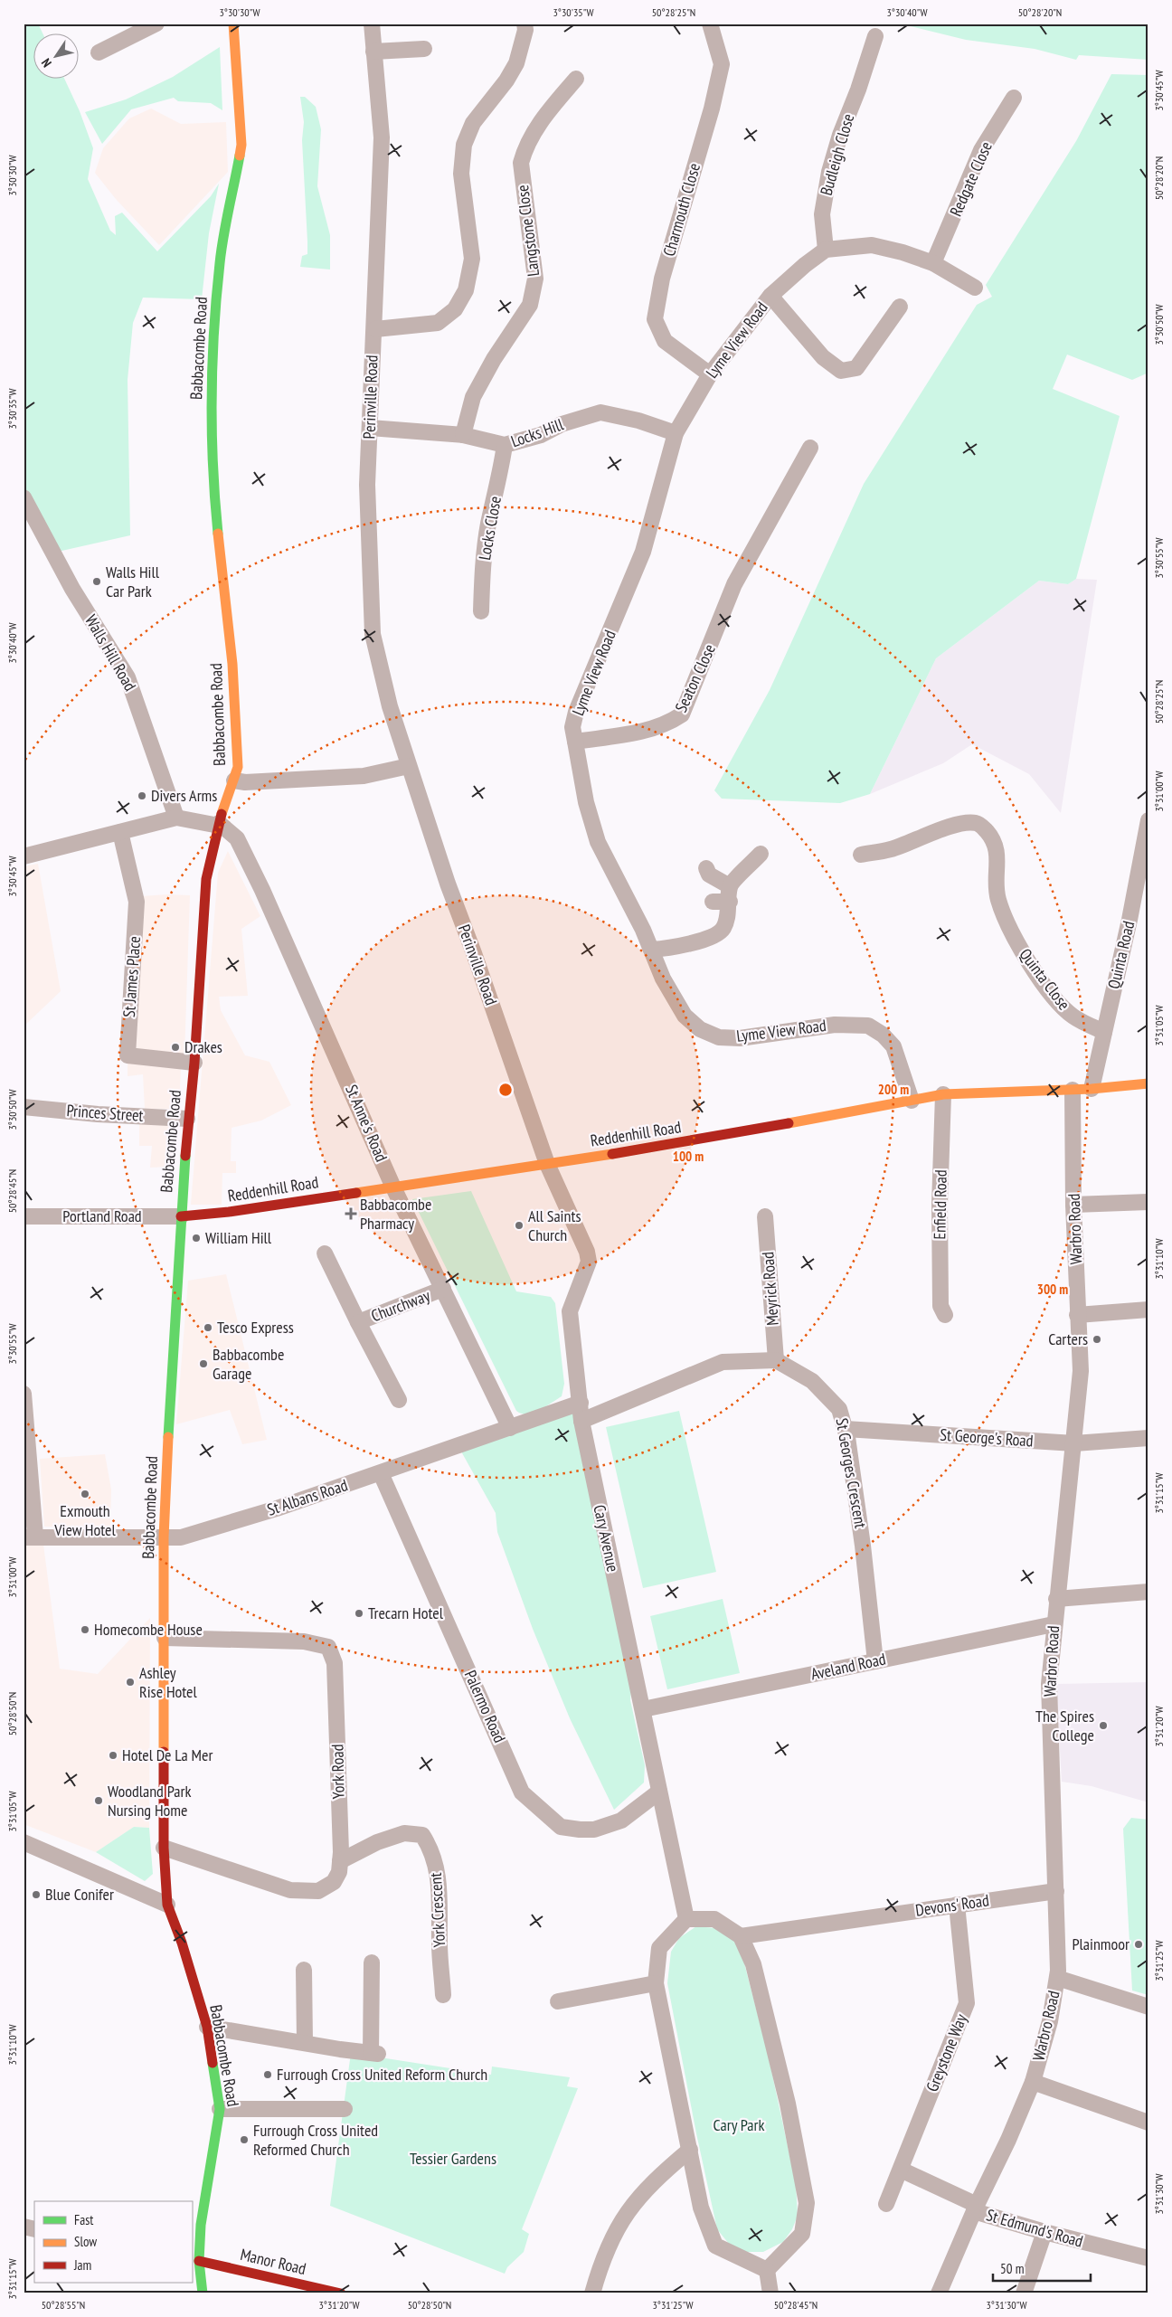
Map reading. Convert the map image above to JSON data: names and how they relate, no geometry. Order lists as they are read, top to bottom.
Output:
{
  "streets": {
    "main road": ["Babbacombe Road", "Reddenhill Road", "Manor Road"],
    "street": [
      "Budleigh Close",
      "Redgate Close",
      "Charmouth Close",
      "Langstone Close",
      "Lyme View Road",
      "Perinville Road",
      "Locks Hill",
      "Locks Close",
      "Walls Hill Road",
      "Seaton Close",
      "Quinta Road",
      "St James Place",
      "Quinta Close",
      "Princes Street",
      "St Anne's Road",
      "Enfield Road",
      "Portland Road",
      "Warbro Road",
      "Meyrick Road",
      "Churchway",
      "St George's Road",
      "St Georges Crescent",
      "St Albans Road",
      "Cary Avenue",
      "Aveland Road",
      "Palermo Road",
      "York Road",
      "Devons' Road",
      "York Crescent",
      "Greystone Way",
      "St Edmund's Road"
    ]
  },
  "crossings": [
    ["Budleigh Close", "Lyme View Road"],
    ["Redgate Close", "Lyme View Road"],
    ["Charmouth Close", "Lyme View Road"],
    ["Langstone Close", "Locks Hill"],
    ["Lyme View Road", "Locks Hill"],
    ["Lyme View Road", "Seaton Close"],
    ["Lyme View Road", "Reddenhill Road"],
    ["Babbacombe Road", "St James Place"],
    ["Babbacombe Road", "Princes Street"],
    ["Babbacombe Road", "St Anne's Road"],
    ["Babbacombe Road", "Reddenhill Road"],
    ["Babbacombe Road", "Portland Road"],
    ["Babbacombe Road", "St Albans Road"],
    ["Babbacombe Road", "York Road"],
    ["Babbacombe Road", "Manor Road"],
    ["Perinville Road", "Locks Hill"],
    ["Perinville Road", "Reddenhill Road"],
    ["Perinville Road", "Cary Avenue"],
    ["Locks Hill", "Locks Close"],
    ["Quinta Road", "Quinta Close"],
    ["Quinta Road", "Reddenhill Road"],
    ["St Anne's Road", "Reddenhill Road"],
    ["St Anne's Road", "Churchway"],
    ["St Anne's Road", "St Albans Road"],
    ["Reddenhill Road", "Enfield Road"],
    ["Reddenhill Road", "Portland Road"],
    ["Reddenhill Road", "Warbro Road"],
    ["Reddenhill Road", "Cary Avenue"],
    ["Warbro Road", "St George's Road"],
    ["Warbro Road", "Aveland Road"],
    ["Warbro Road", "Devons' Road"],
    ["Warbro Road", "St Edmund's Road"],
    ["Meyrick Road", "St Georges Crescent"],
    ["St George's Road", "St Georges Crescent"],
    ["St Georges Crescent", "Aveland Road"],
    ["St Albans Road", "Cary Avenue"],
    ["St Albans Road", "Palermo Road"],
    ["Cary Avenue", "Aveland Road"],
    ["Cary Avenue", "Palermo Road"],
    ["York Road", "York Crescent"],
    ["Devons' Road", "Greystone Way"]
  ],
  "parks": ["Cary Park", "Tessier Gardens"],
  "places": {
    "other": [
      "Walls Hill Car Park",
      "Divers Arms",
      "Drakes",
      "All Saints Church",
      "William Hill",
      "Tesco Express",
      "Carters",
      "Babbacombe Garage",
      "Exmouth View Hotel",
      "Trecarn Hotel",
      "Homecombe House",
      "Ashley Rise Hotel",
      "The Spires College",
      "Hotel De La Mer",
      "Woodland Park Nursing Home",
      "Blue Conifer",
      "Plainmoor",
      "Furrough Cross United Reform Church",
      "Furrough Cross United Reformed Church"
    ],
    "health": ["Babbacombe Pharmacy"]
  },
  "legend": ["Fast", "Slow", "Jam"],
  "scale_bar": "50 m",
  "north": "bottom left",
  "coordinates": [
    "3°30'30\"W",
    "3°30'35\"W",
    "50°28'25\"N",
    "3°30'40\"W",
    "50°28'20\"N",
    "3°30'45\"W",
    "3°30'50\"W",
    "3°30'55\"W",
    "3°31'00\"W",
    "3°31'05\"W",
    "50°28'45\"N",
    "3°31'10\"W",
    "3°31'15\"W",
    "50°28'50\"N",
    "3°31'20\"W",
    "3°31'25\"W",
    "3°31'30\"W",
    "50°28'55\"N"
  ],
  "rings": ["200 m", "100 m", "300 m"]
}
